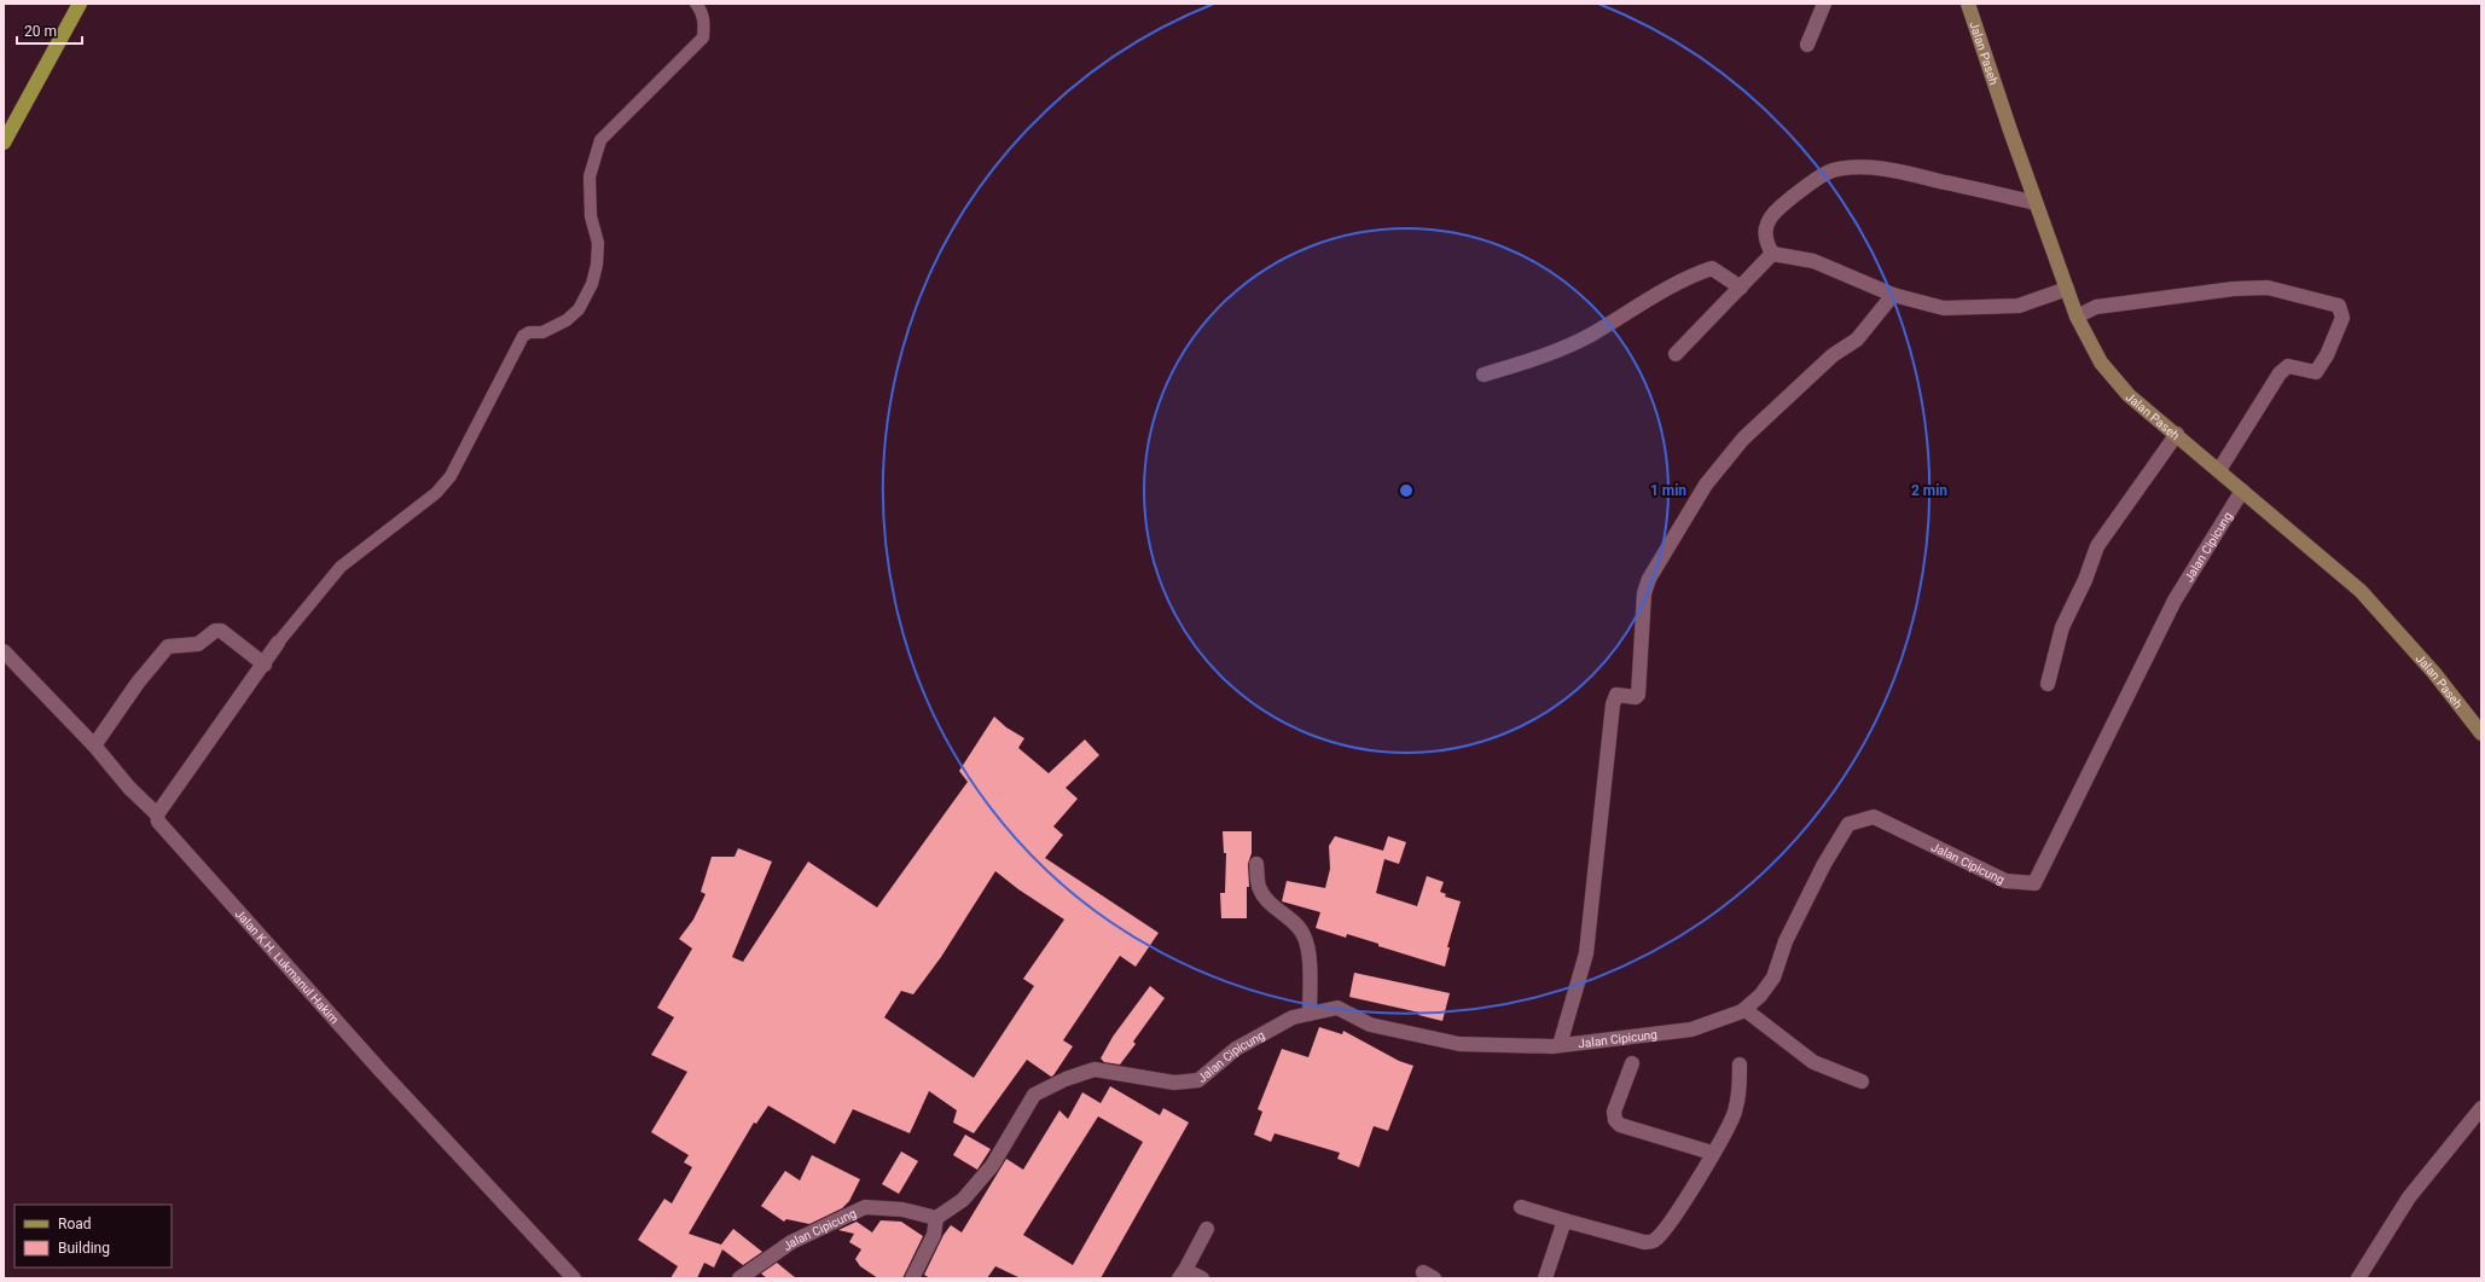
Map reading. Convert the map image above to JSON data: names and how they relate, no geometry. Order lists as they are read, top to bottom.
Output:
{
  "streets": {
    "street": ["Jalan Paseh", "Jalan Cipicung", "Jalan K.H. Lukmanul Hakim"]
  },
  "crossings": [
    ["Jalan Paseh", "Jalan Cipicung"]
  ],
  "legend": ["Road", "Building"],
  "scale_bar": "20 m",
  "rings": ["1 min", "2 min"]
}
